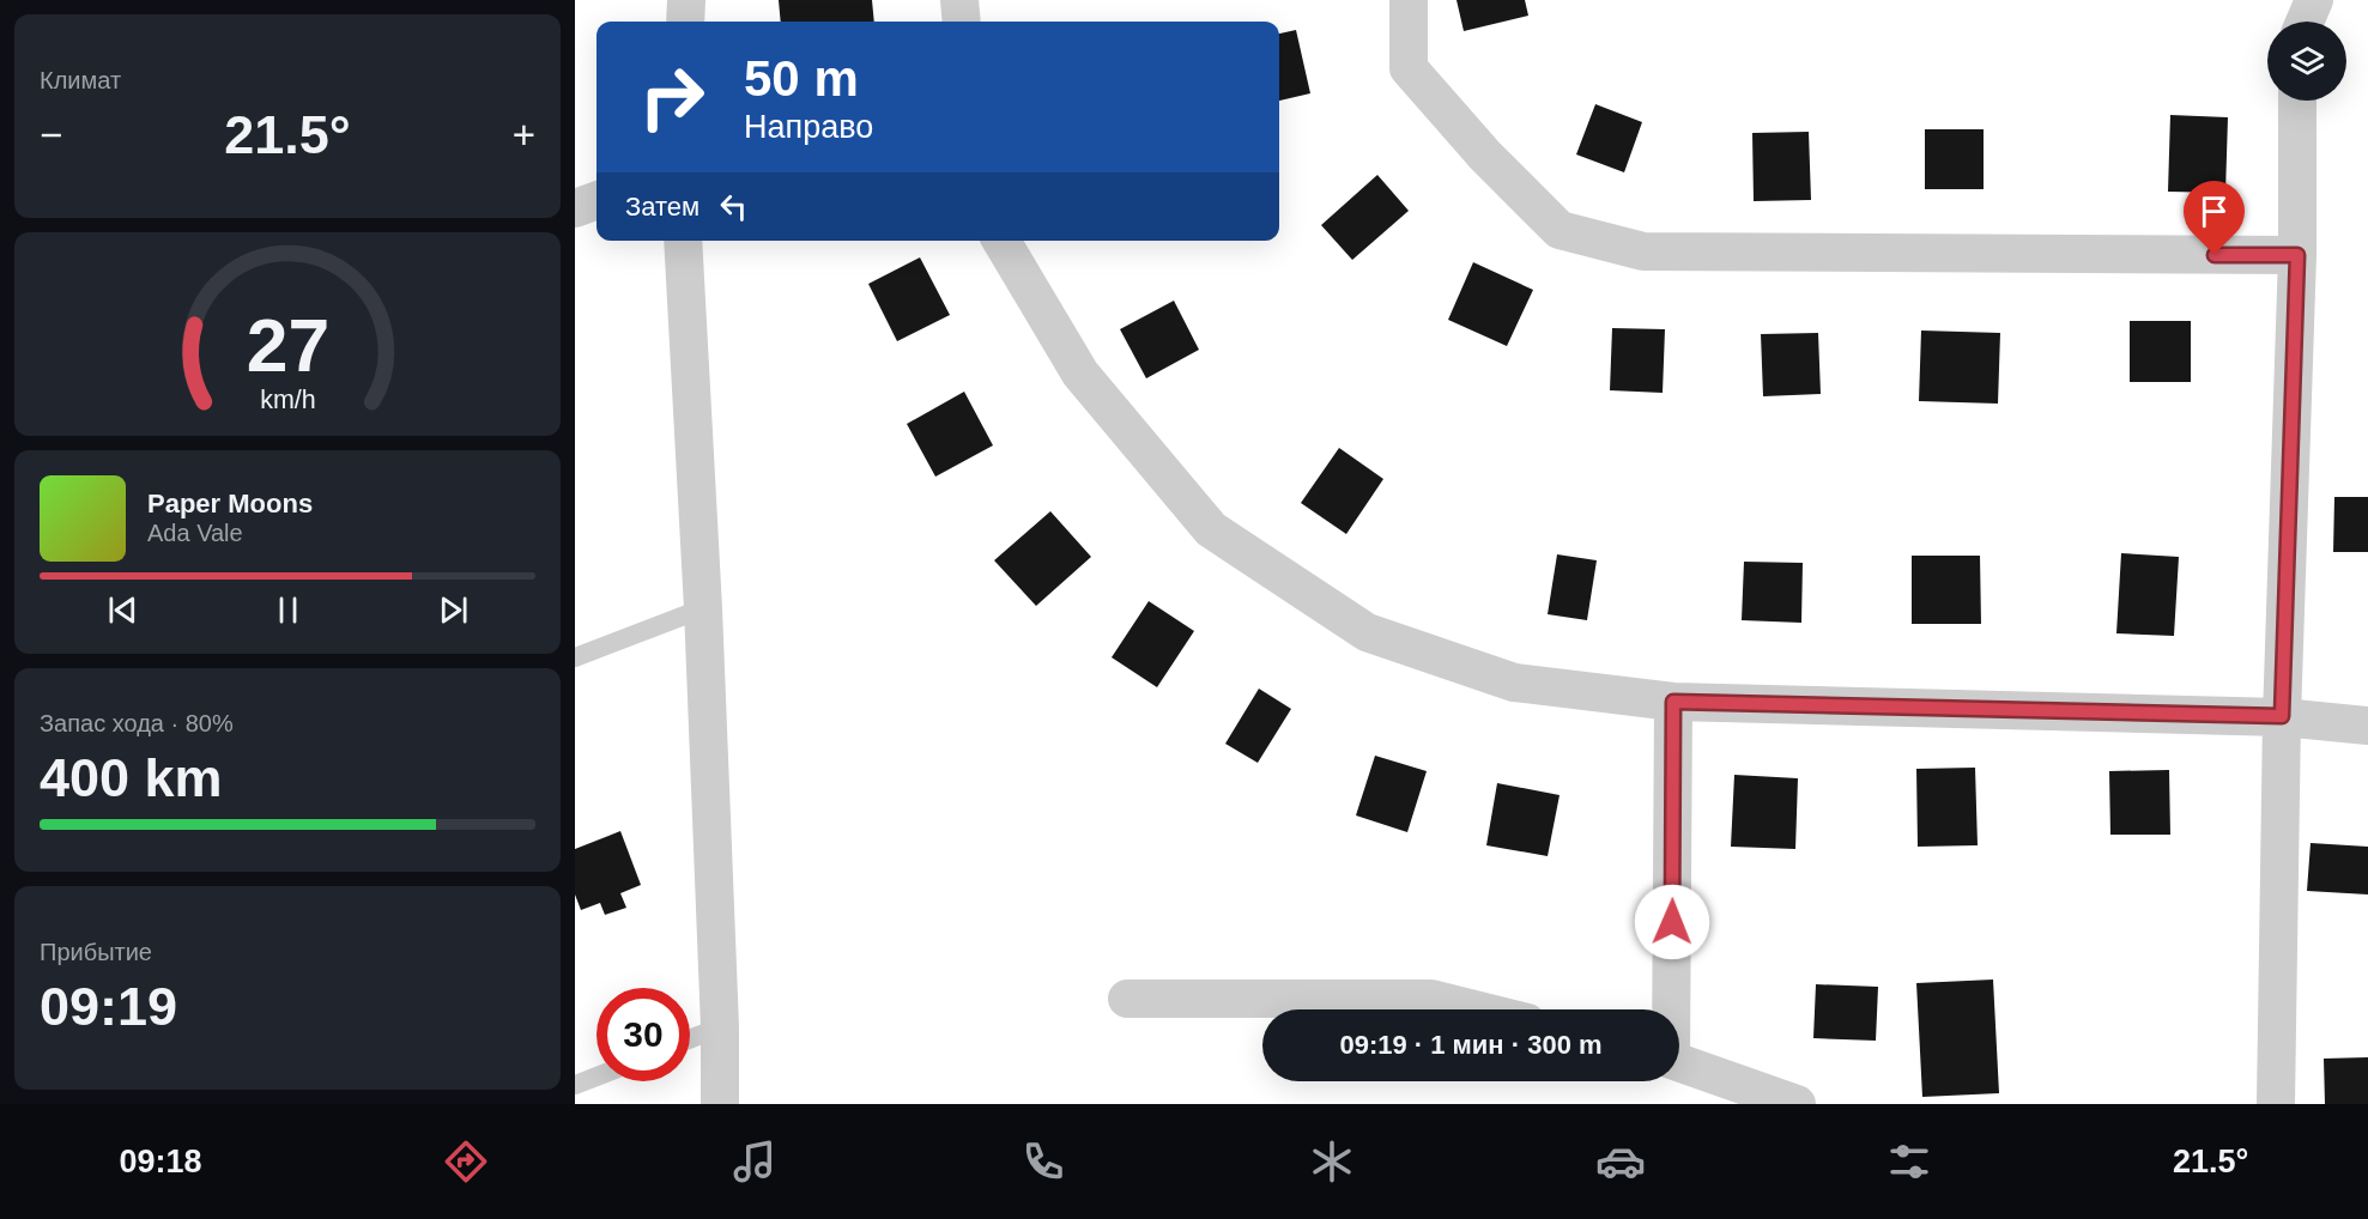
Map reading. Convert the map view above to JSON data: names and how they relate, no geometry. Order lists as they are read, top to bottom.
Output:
{
  "page": {
    "tile": [
      "Климат",
      ["Запас хода · 80%", "400 km"],
      ["Прибытие", "09:19"]
    ],
    "turn": ["50 m", "Направо"],
    "heat": ["−", "21.5°", "+"],
    "then": "Затем",
    "song": ["Paper Moons", "Ada Vale"],
    "limit": "30",
    "trip": "09:19 · 1 мин · 300 m",
    "tabs": ["09:18", "21.5°"],
    "gauge": ["27", "km/h"]
  }
}
